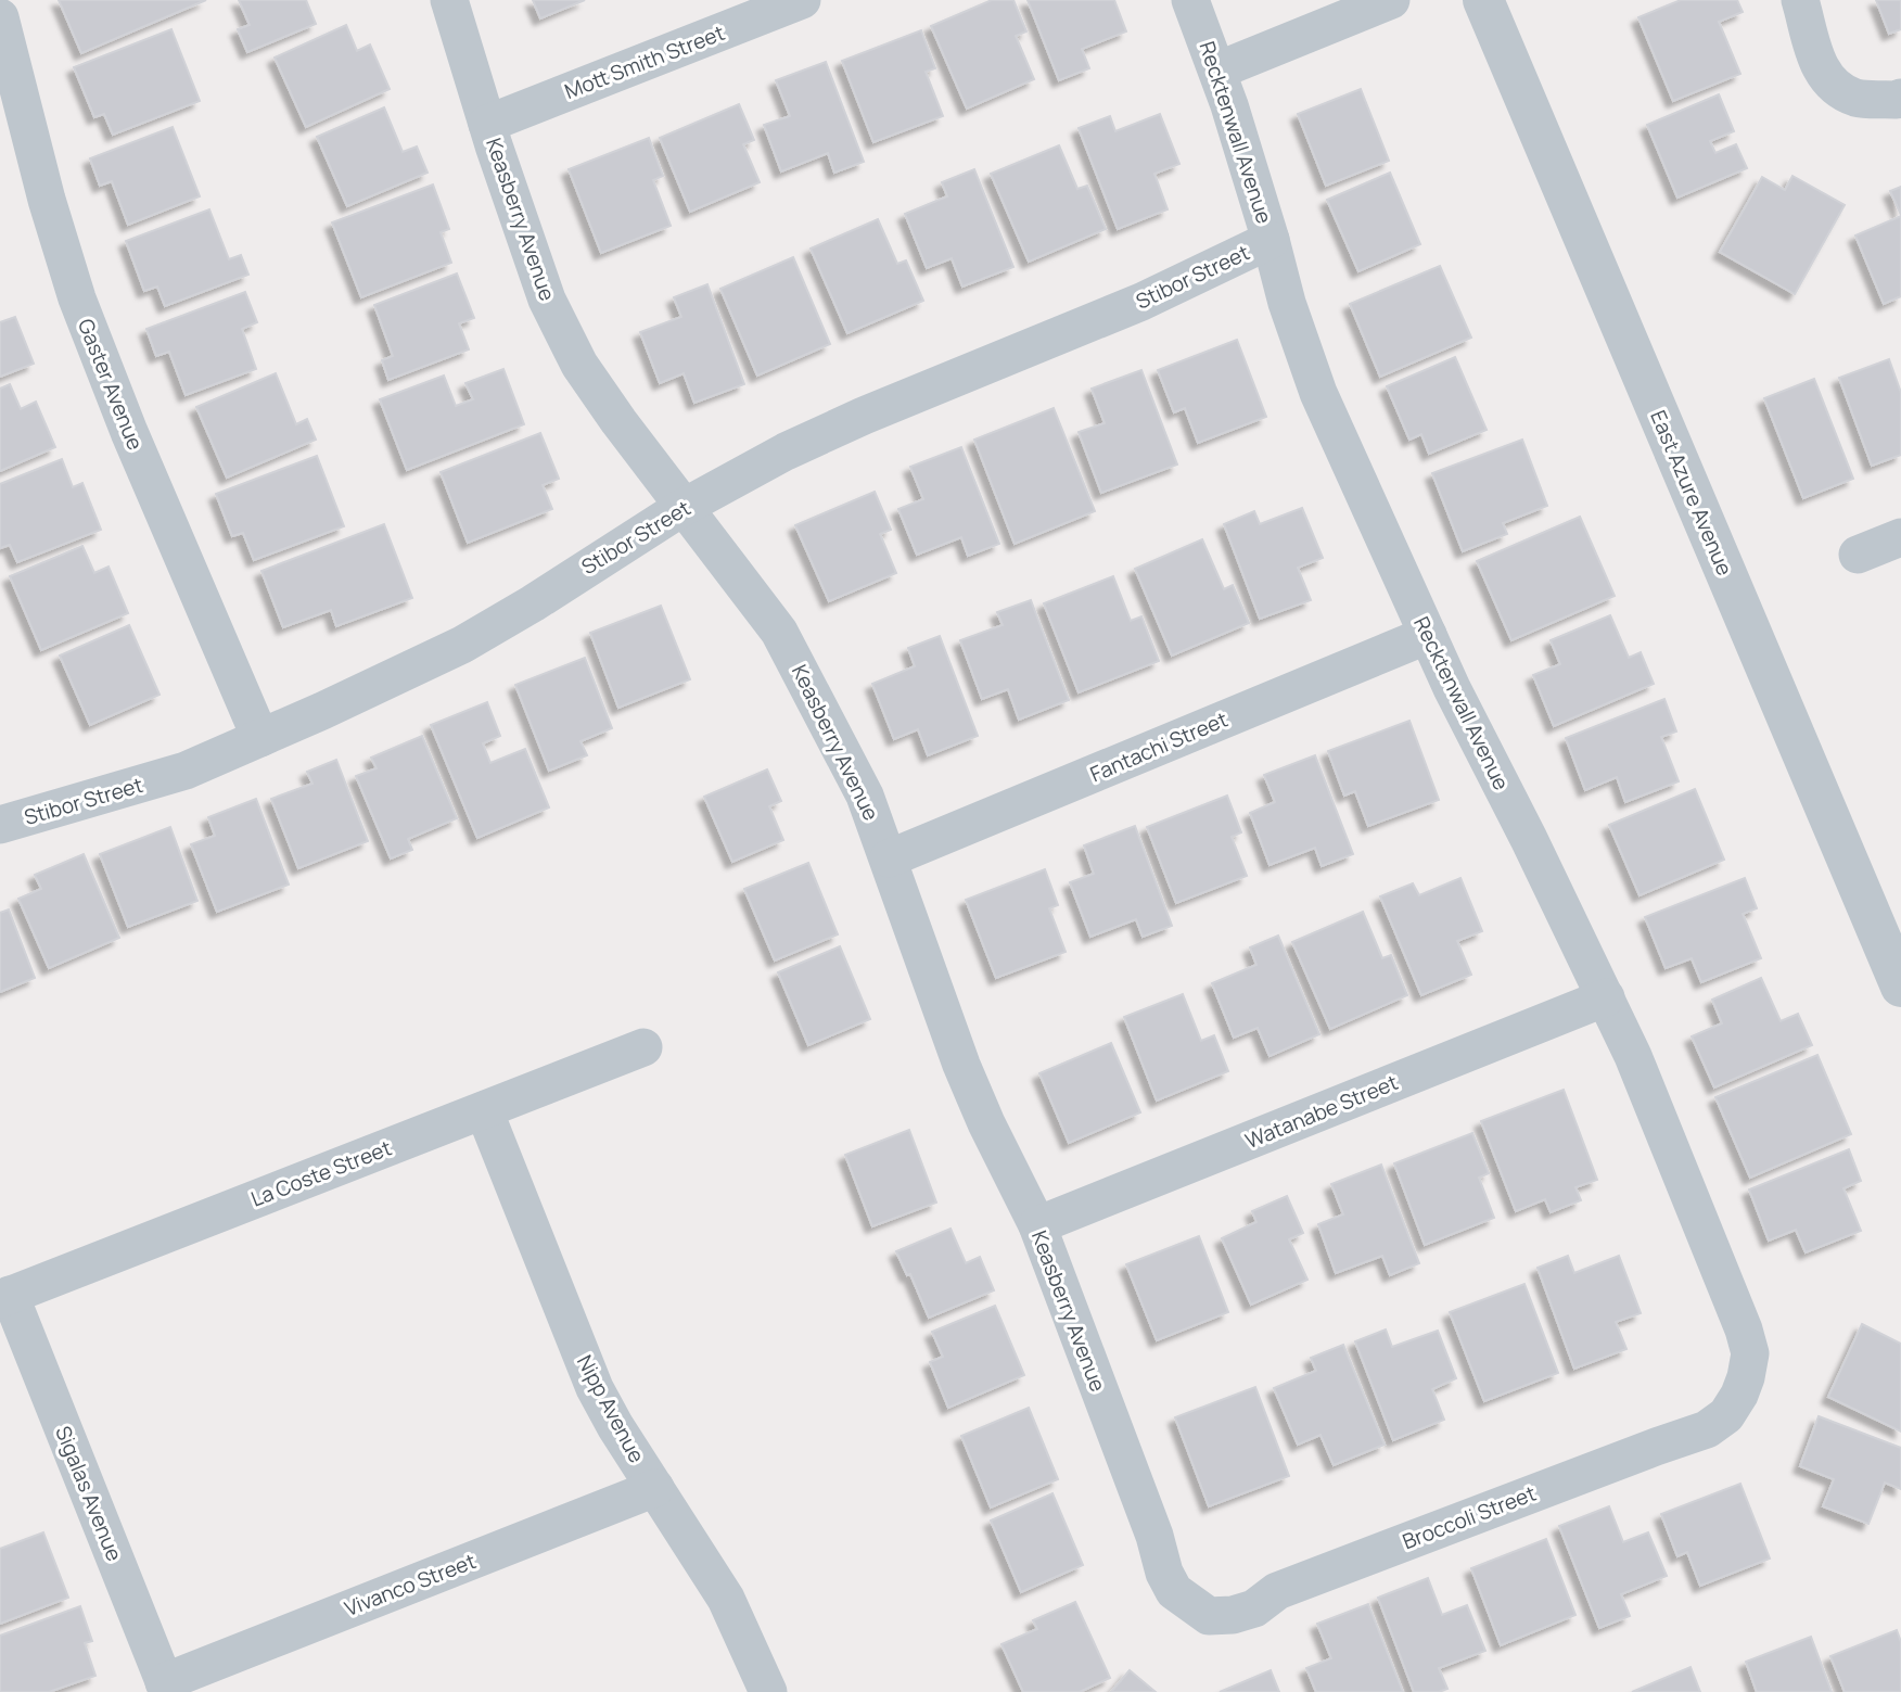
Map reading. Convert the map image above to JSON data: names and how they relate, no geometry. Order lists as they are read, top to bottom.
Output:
{
  "streets": {
    "street": [
      "Mott Smith Street",
      "Recktenwall Avenue",
      "Keasberry Avenue",
      "Stibor Street",
      "Gaster Avenue",
      "East Azure Avenue",
      "Fantachi Street",
      "Watanabe Street",
      "La Coste Street",
      "Nipp Avenue",
      "Sigalas Avenue",
      "Broccoli Street",
      "Vivanco Street"
    ]
  },
  "crossings": [
    ["Mott Smith Street", "Keasberry Avenue"],
    ["Recktenwall Avenue", "Stibor Street"],
    ["Recktenwall Avenue", "Fantachi Street"],
    ["Recktenwall Avenue", "Watanabe Street"],
    ["Recktenwall Avenue", "Broccoli Street"],
    ["Keasberry Avenue", "Stibor Street"],
    ["Keasberry Avenue", "Fantachi Street"],
    ["Keasberry Avenue", "Watanabe Street"],
    ["Keasberry Avenue", "Broccoli Street"],
    ["Stibor Street", "Gaster Avenue"],
    ["La Coste Street", "Nipp Avenue"],
    ["La Coste Street", "Sigalas Avenue"],
    ["Nipp Avenue", "Vivanco Street"],
    ["Sigalas Avenue", "Vivanco Street"]
  ]
}
